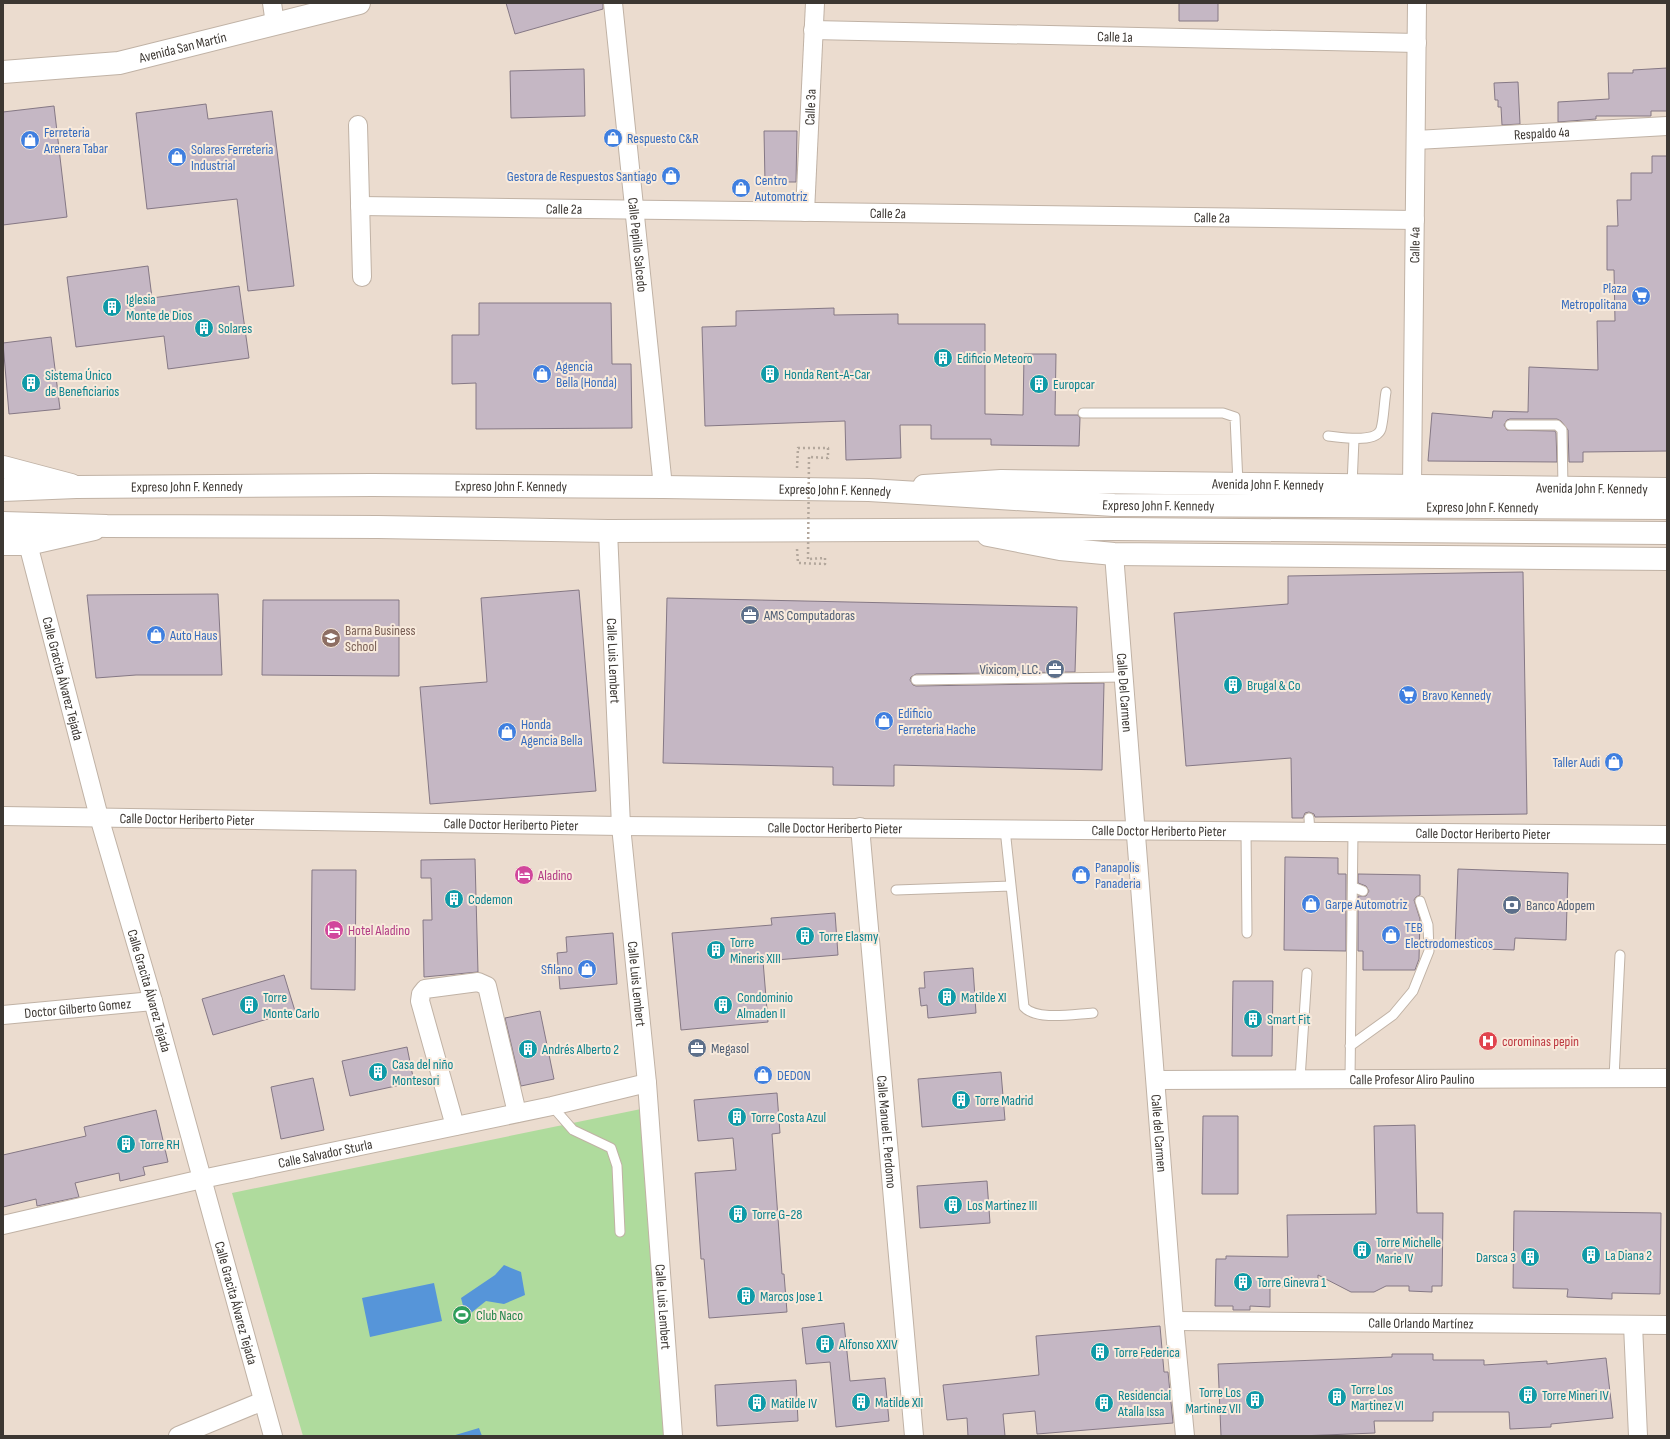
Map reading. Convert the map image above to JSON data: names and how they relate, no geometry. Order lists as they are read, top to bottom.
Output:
{
  "streets": {
    "main road": ["Avenida San Martín", "Avenida John F. Kennedy", "Expreso John F. Kennedy"],
    "street": [
      "Calle 1a",
      "Calle 3a",
      "Respaldo 4a",
      "Calle 2a",
      "Calle Pepillo Salcedo",
      "Calle 4a",
      "Calle Luis Lembert",
      "Calle Gracita Álvarez Tejada",
      "Calle Del Carmen",
      "Calle Doctor Heriberto Pieter",
      "Doctor Gilberto Gomez",
      "Calle Profesor Aliro Paulino",
      "Calle Manuel E. Perdomo",
      "Calle del Carmen",
      "Calle Salvador Sturla",
      "Calle Orlando Martínez"
    ]
  },
  "crossings": [
    ["Calle 1a", "Calle 3a"],
    ["Calle 1a", "Calle 4a"],
    ["Calle 3a", "Calle 2a"],
    ["Respaldo 4a", "Calle 4a"],
    ["Calle 2a", "Calle Pepillo Salcedo"],
    ["Calle 2a", "Calle 4a"],
    ["Calle Pepillo Salcedo", "Expreso John F. Kennedy"],
    ["Calle 4a", "Avenida John F. Kennedy"],
    ["Avenida John F. Kennedy", "Expreso John F. Kennedy"],
    ["Expreso John F. Kennedy", "Calle Luis Lembert"],
    ["Calle Luis Lembert", "Calle Doctor Heriberto Pieter"],
    ["Calle Luis Lembert", "Calle Salvador Sturla"],
    ["Calle Gracita Álvarez Tejada", "Calle Doctor Heriberto Pieter"],
    ["Calle Gracita Álvarez Tejada", "Doctor Gilberto Gomez"],
    ["Calle Gracita Álvarez Tejada", "Calle Salvador Sturla"],
    ["Calle Del Carmen", "Calle Doctor Heriberto Pieter"],
    ["Calle Del Carmen", "Calle del Carmen"],
    ["Calle Doctor Heriberto Pieter", "Calle Manuel E. Perdomo"],
    ["Calle Doctor Heriberto Pieter", "Calle del Carmen"],
    ["Calle Profesor Aliro Paulino", "Calle del Carmen"],
    ["Calle del Carmen", "Calle Orlando Martínez"]
  ],
  "places": {
    "shop": [
      "Respuesto C&R",
      "Ferreteria Arenera Tabar",
      "Solares Ferreteria Industrial",
      "Gestora de Respuestos Santiago",
      "Centro Automotriz",
      "Agencia Bella (Honda)",
      "Auto Haus",
      "Edificio Ferreteria Hache",
      "Honda Agencia Bella",
      "Taller Audi",
      "Panapolis Panaderia",
      "Garpe Automotriz",
      "TEB Electrodomesticos",
      "Sfilano",
      "DEDON"
    ],
    "supermarket": ["Plaza Metropolitana", "Bravo Kennedy"],
    "building": [
      "Iglesia Monte de Dios",
      "Solares",
      "Edificio Meteoro",
      "Honda Rent-A-Car",
      "Sistema Único de Beneficiarios",
      "Europcar",
      "Brugal & Co",
      "Codemon",
      "Torre Elasmy",
      "Torre Mineris XIII",
      "Matilde XI",
      "Torre Monte Carlo",
      "Condominio Almaden II",
      "Smart Fit",
      "Andrés Alberto 2",
      "Casa del niño Montesori",
      "Torre Madrid",
      "Torre Costa Azul",
      "Torre RH",
      "Los Martinez III",
      "Torre G-28",
      "Torre Michelle Marie IV",
      "La Diana 2",
      "Darsca 3",
      "Torre Ginevra 1",
      "Marcos Jose 1",
      "Alfonso XXIV",
      "Torre Federica",
      "Torre Mineri IV",
      "Torre Los Martinez VI",
      "Torre Los Martinez VII",
      "Matilde XII",
      "Matilde IV",
      "Residencial Atalla Issa"
    ],
    "office": ["AMS Computadoras", "Vixicom, LLC.", "Megasol"],
    "school or university": ["Barna Business School"],
    "hotel": ["Aladino", "Hotel Aladino"],
    "bank": ["Banco Adopem"],
    "hospital": ["corominas pepin"],
    "sports": ["Club Naco"]
  }
}
